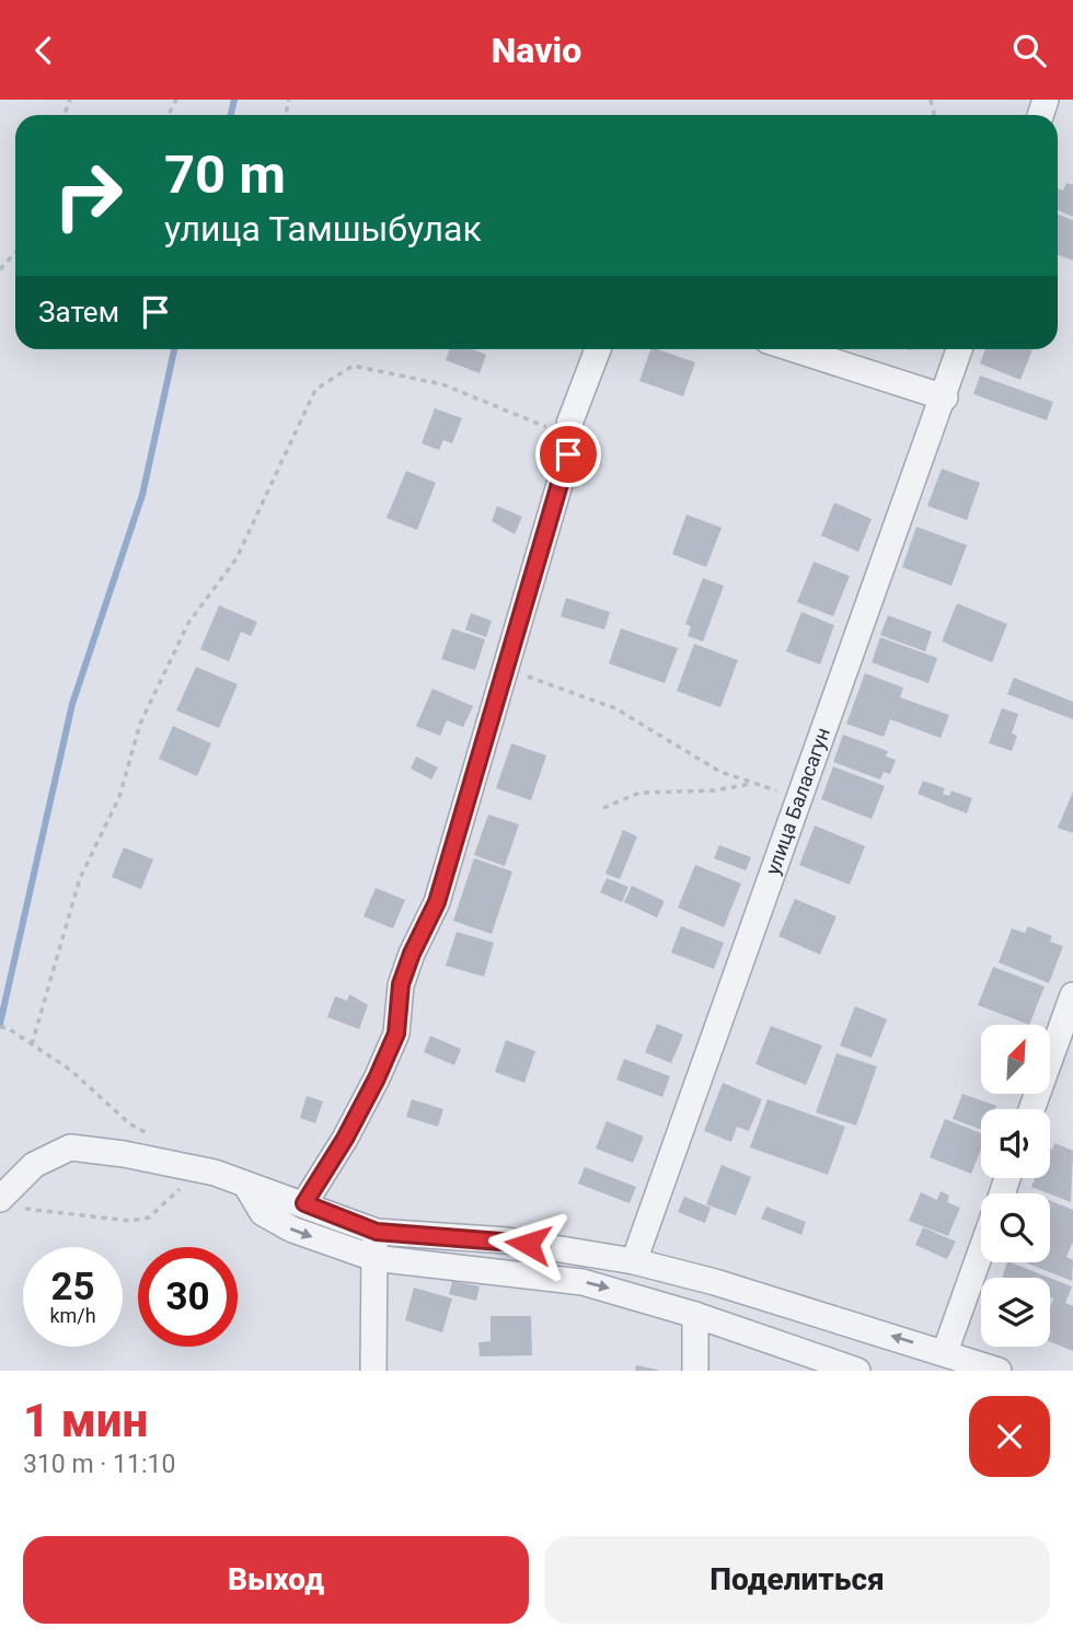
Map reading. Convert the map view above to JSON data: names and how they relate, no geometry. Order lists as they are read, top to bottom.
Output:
{
  "streets": {
    "street": ["улица Баласагун"]
  },
  "north": "top right",
  "page": {
    "header": "Navio",
    "turn": ["70 m", "улица Тамшыбулак"],
    "then": "Затем",
    "speed": "25 km/h",
    "limit": "30",
    "heading": ["1 мин", "310 m · 11:10"],
    "buttons": ["Выход", "Поделиться"]
  }
}
